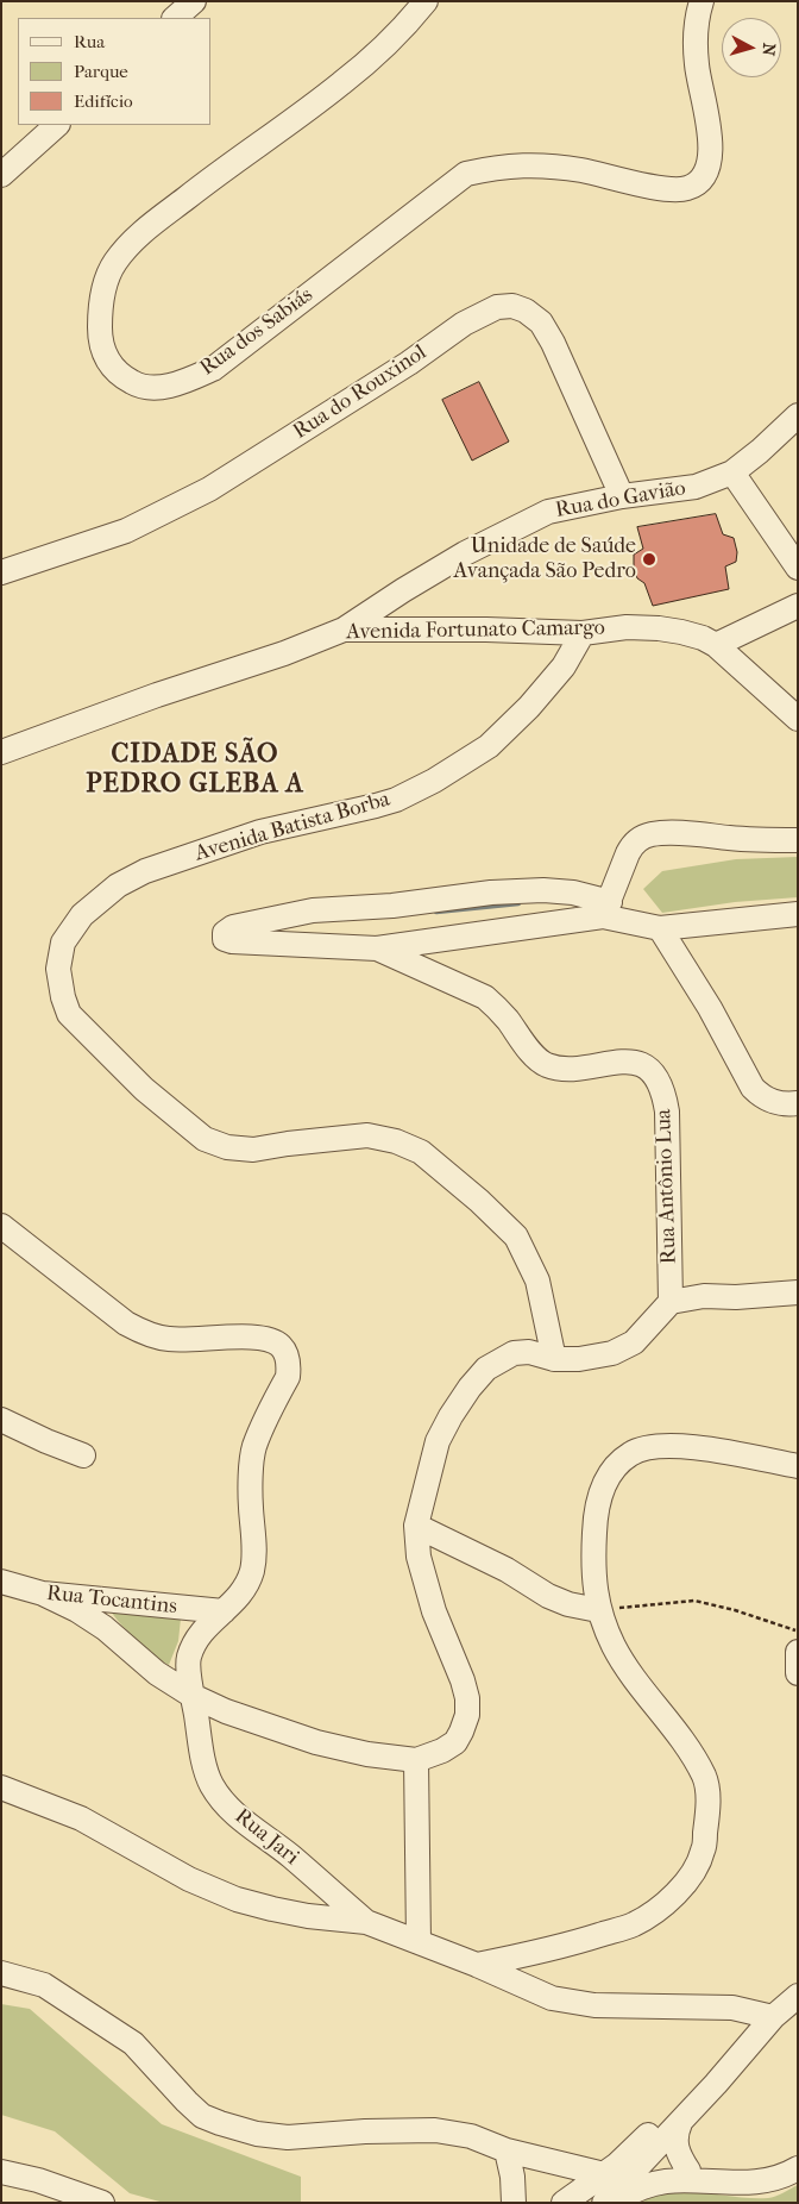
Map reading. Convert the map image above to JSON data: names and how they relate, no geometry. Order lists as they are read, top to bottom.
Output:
{
  "streets": {
    "street": [
      "Rua dos Sabiás",
      "Rua do Rouxinol",
      "Rua do Gavião",
      "Avenida Fortunato Camargo",
      "Avenida Batista Borba",
      "Rua Antônio Lua",
      "Rua Tocantins",
      "Rua Jari"
    ]
  },
  "crossings": [
    ["Rua do Rouxinol", "Rua do Gavião"],
    ["Rua do Gavião", "Avenida Fortunato Camargo"],
    ["Avenida Fortunato Camargo", "Avenida Batista Borba"],
    ["Rua Tocantins", "Rua Jari"]
  ],
  "districts": ["CIDADE SÃO PEDRO GLEBA A"],
  "places": ["Unidade de Saúde Avançada São Pedro"],
  "legend": ["Rua", "Parque", "Edifício"],
  "north": "right"
}
